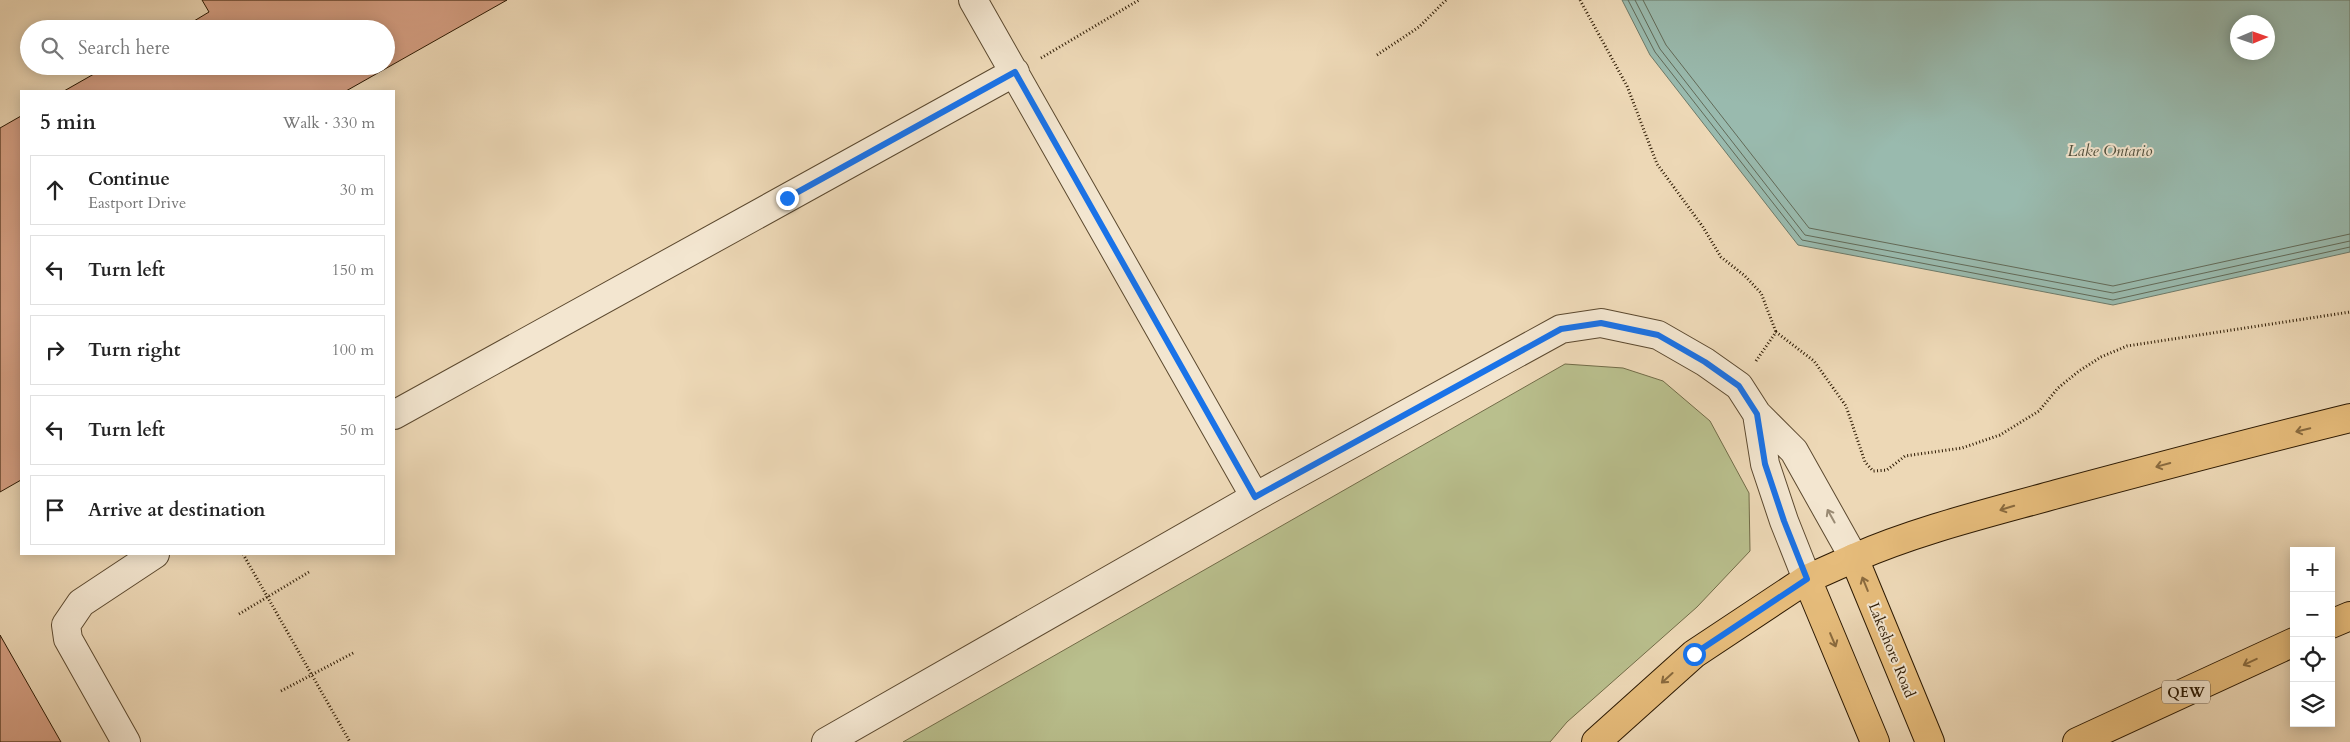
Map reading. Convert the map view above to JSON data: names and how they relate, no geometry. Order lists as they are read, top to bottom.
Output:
{
  "streets": {
    "main road": ["Lakeshore Road", "QEW"]
  },
  "water": ["Lake Ontario"],
  "north": "right",
  "page": {
    "search": "Search here",
    "heading": ["5 min", "Walk · 330 m"],
    "list": [
      ["Continue", "Eastport Drive", "30 m"],
      ["Turn left", "150 m"],
      ["Turn right", "100 m"],
      ["Turn left", "50 m"],
      "Arrive at destination"
    ],
    "map_buttons": ["+", "−"]
  }
}
